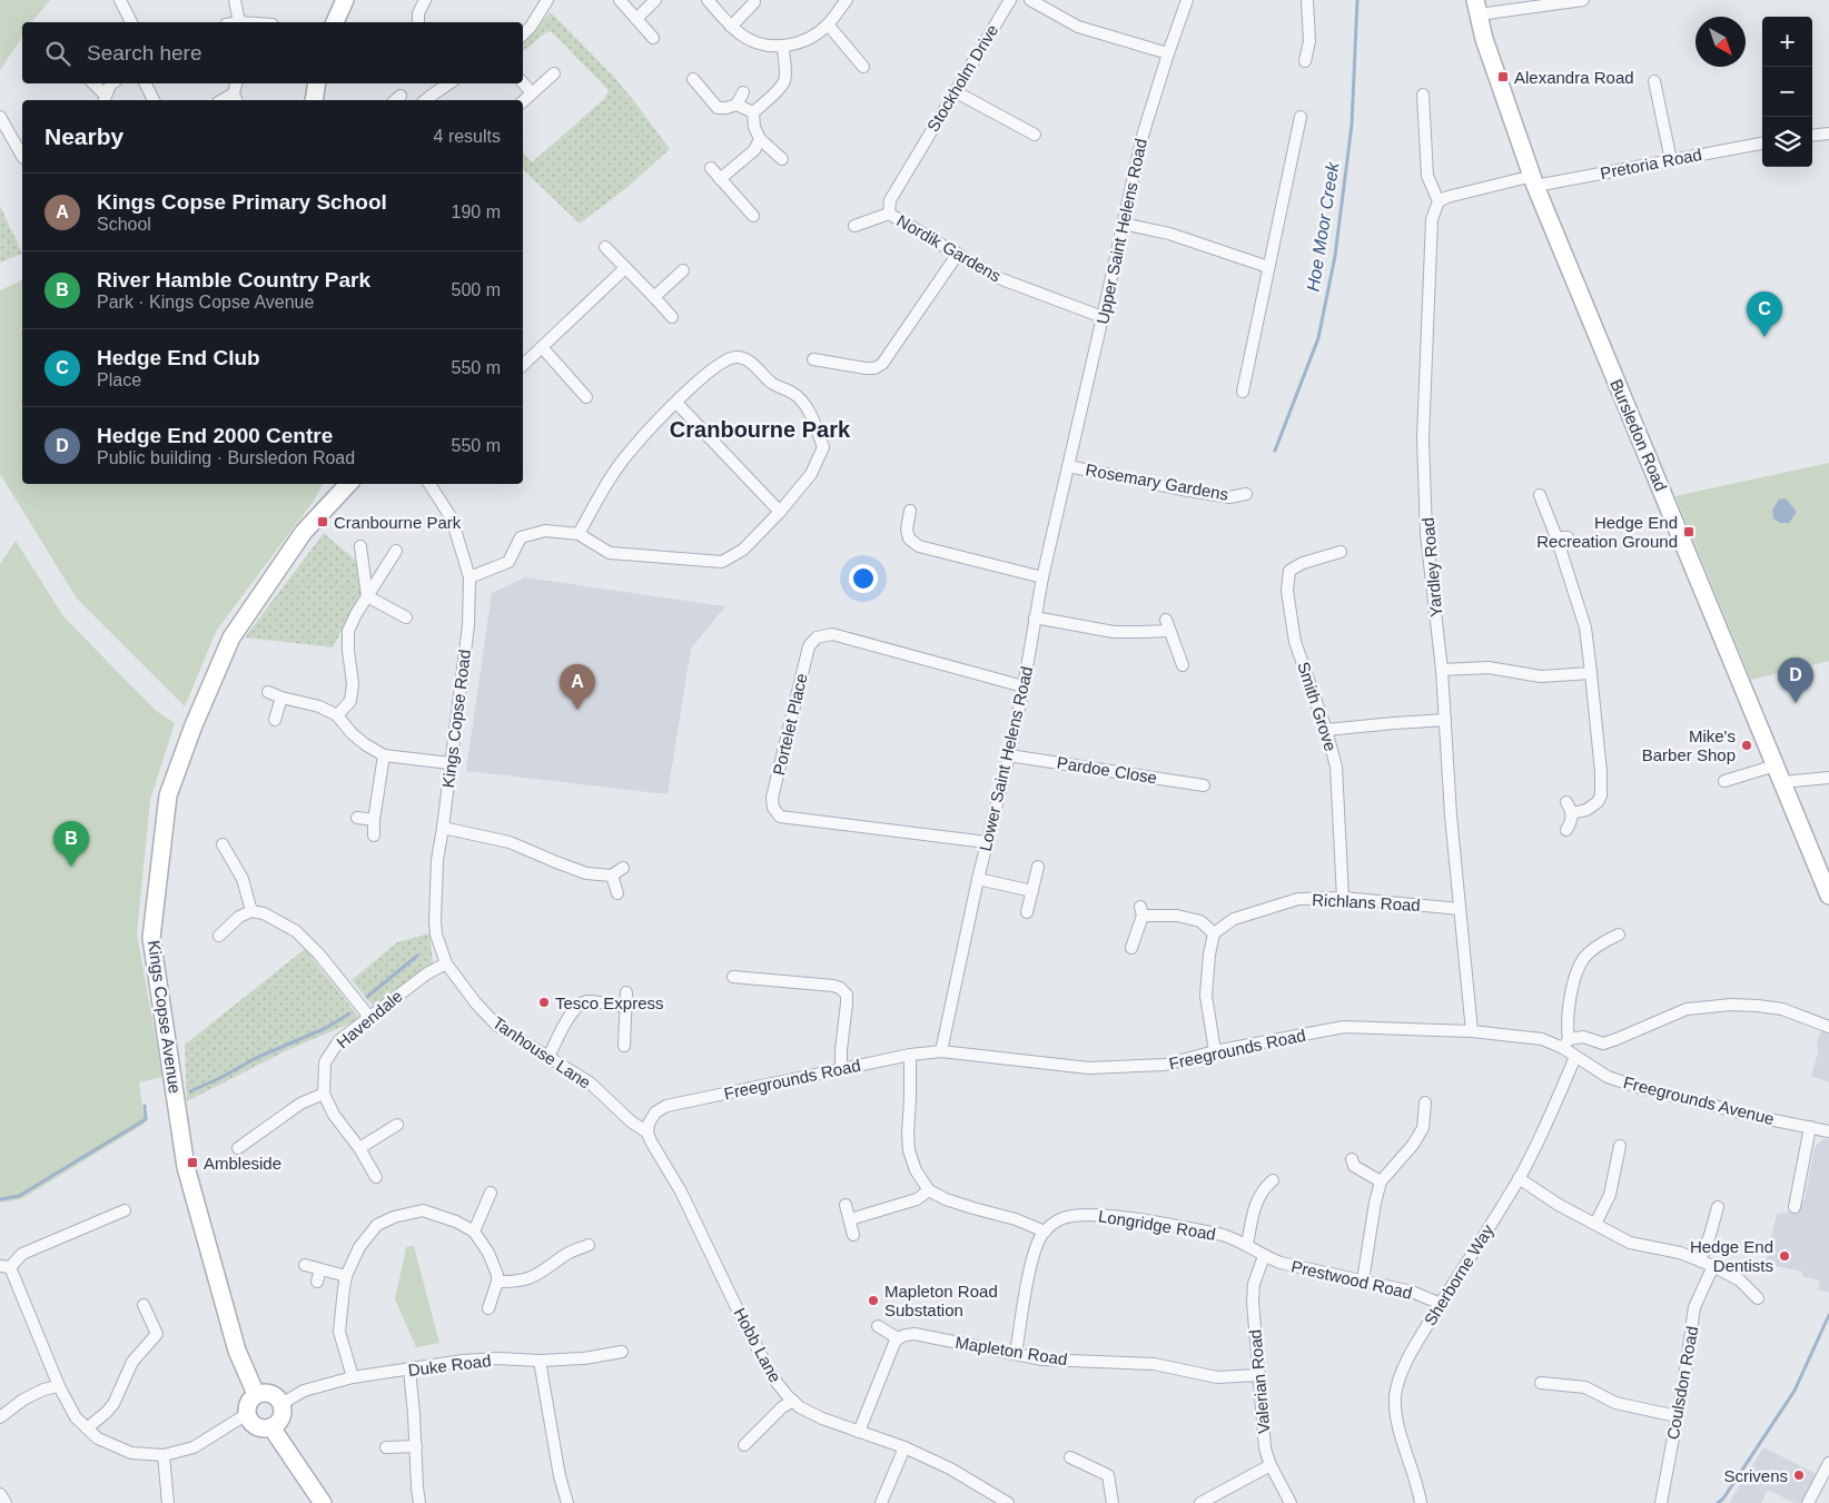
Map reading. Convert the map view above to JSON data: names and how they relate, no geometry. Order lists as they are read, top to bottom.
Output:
{
  "streets": {
    "street": [
      "Stockholm Drive",
      "Pretoria Road",
      "Upper Saint Helens Road",
      "Nordik Gardens",
      "Bursledon Road",
      "Rosemary Gardens",
      "Yardley Road",
      "Smith Grove",
      "Kings Copse Road",
      "Portelet Place",
      "Lower Saint Helens Road",
      "Pardoe Close",
      "Richlans Road",
      "Kings Copse Avenue",
      "Havendale",
      "Freegrounds Road",
      "Tanhouse Lane",
      "Freegrounds Avenue",
      "Longridge Road",
      "Sherborne Way",
      "Prestwood Road",
      "Hobb Lane",
      "Mapleton Road",
      "Duke Road",
      "Valerian Road",
      "Coulsdon Road"
    ]
  },
  "crossings": [
    ["Stockholm Drive", "Nordik Gardens"],
    ["Pretoria Road", "Bursledon Road"],
    ["Upper Saint Helens Road", "Nordik Gardens"],
    ["Upper Saint Helens Road", "Rosemary Gardens"],
    ["Upper Saint Helens Road", "Lower Saint Helens Road"],
    ["Rosemary Gardens", "Lower Saint Helens Road"],
    ["Yardley Road", "Richlans Road"],
    ["Yardley Road", "Freegrounds Road"],
    ["Smith Grove", "Richlans Road"],
    ["Kings Copse Road", "Havendale"],
    ["Kings Copse Road", "Tanhouse Lane"],
    ["Portelet Place", "Lower Saint Helens Road"],
    ["Lower Saint Helens Road", "Pardoe Close"],
    ["Lower Saint Helens Road", "Freegrounds Road"],
    ["Kings Copse Avenue", "Duke Road"],
    ["Havendale", "Tanhouse Lane"],
    ["Freegrounds Road", "Tanhouse Lane"],
    ["Freegrounds Road", "Freegrounds Avenue"],
    ["Freegrounds Road", "Hobb Lane"],
    ["Tanhouse Lane", "Hobb Lane"],
    ["Freegrounds Avenue", "Sherborne Way"],
    ["Longridge Road", "Prestwood Road"],
    ["Longridge Road", "Valerian Road"],
    ["Sherborne Way", "Prestwood Road"],
    ["Prestwood Road", "Valerian Road"],
    ["Mapleton Road", "Valerian Road"]
  ],
  "districts": ["Cranbourne Park"],
  "water": ["Hoe Moor Creek"],
  "places": {
    "transit": [
      "Alexandra Road",
      "Cranbourne Park",
      "Hedge End Recreation Ground",
      "Ambleside"
    ],
    "other": [
      "Mike's Barber Shop",
      "Tesco Express",
      "Hedge End Dentists",
      "Mapleton Road Substation",
      "Scrivens"
    ]
  },
  "north": "bottom right",
  "page": {
    "map_buttons": ["+", "−"],
    "search": "Search here",
    "heading": ["Nearby", "4 results"],
    "list": [
      {
        "mark": "A",
        "name": "Kings Copse Primary School",
        "note": "School",
        "value": "190 m"
      },
      {
        "mark": "B",
        "name": "River Hamble Country Park",
        "note": "Park · Kings Copse Avenue",
        "value": "500 m"
      },
      {
        "mark": "C",
        "name": "Hedge End Club",
        "note": "Place",
        "value": "550 m"
      },
      {
        "mark": "D",
        "name": "Hedge End 2000 Centre",
        "note": "Public building · Bursledon Road",
        "value": "550 m"
      }
    ],
    "pins": [
      "C",
      "D",
      "A",
      "B"
    ]
  }
}
